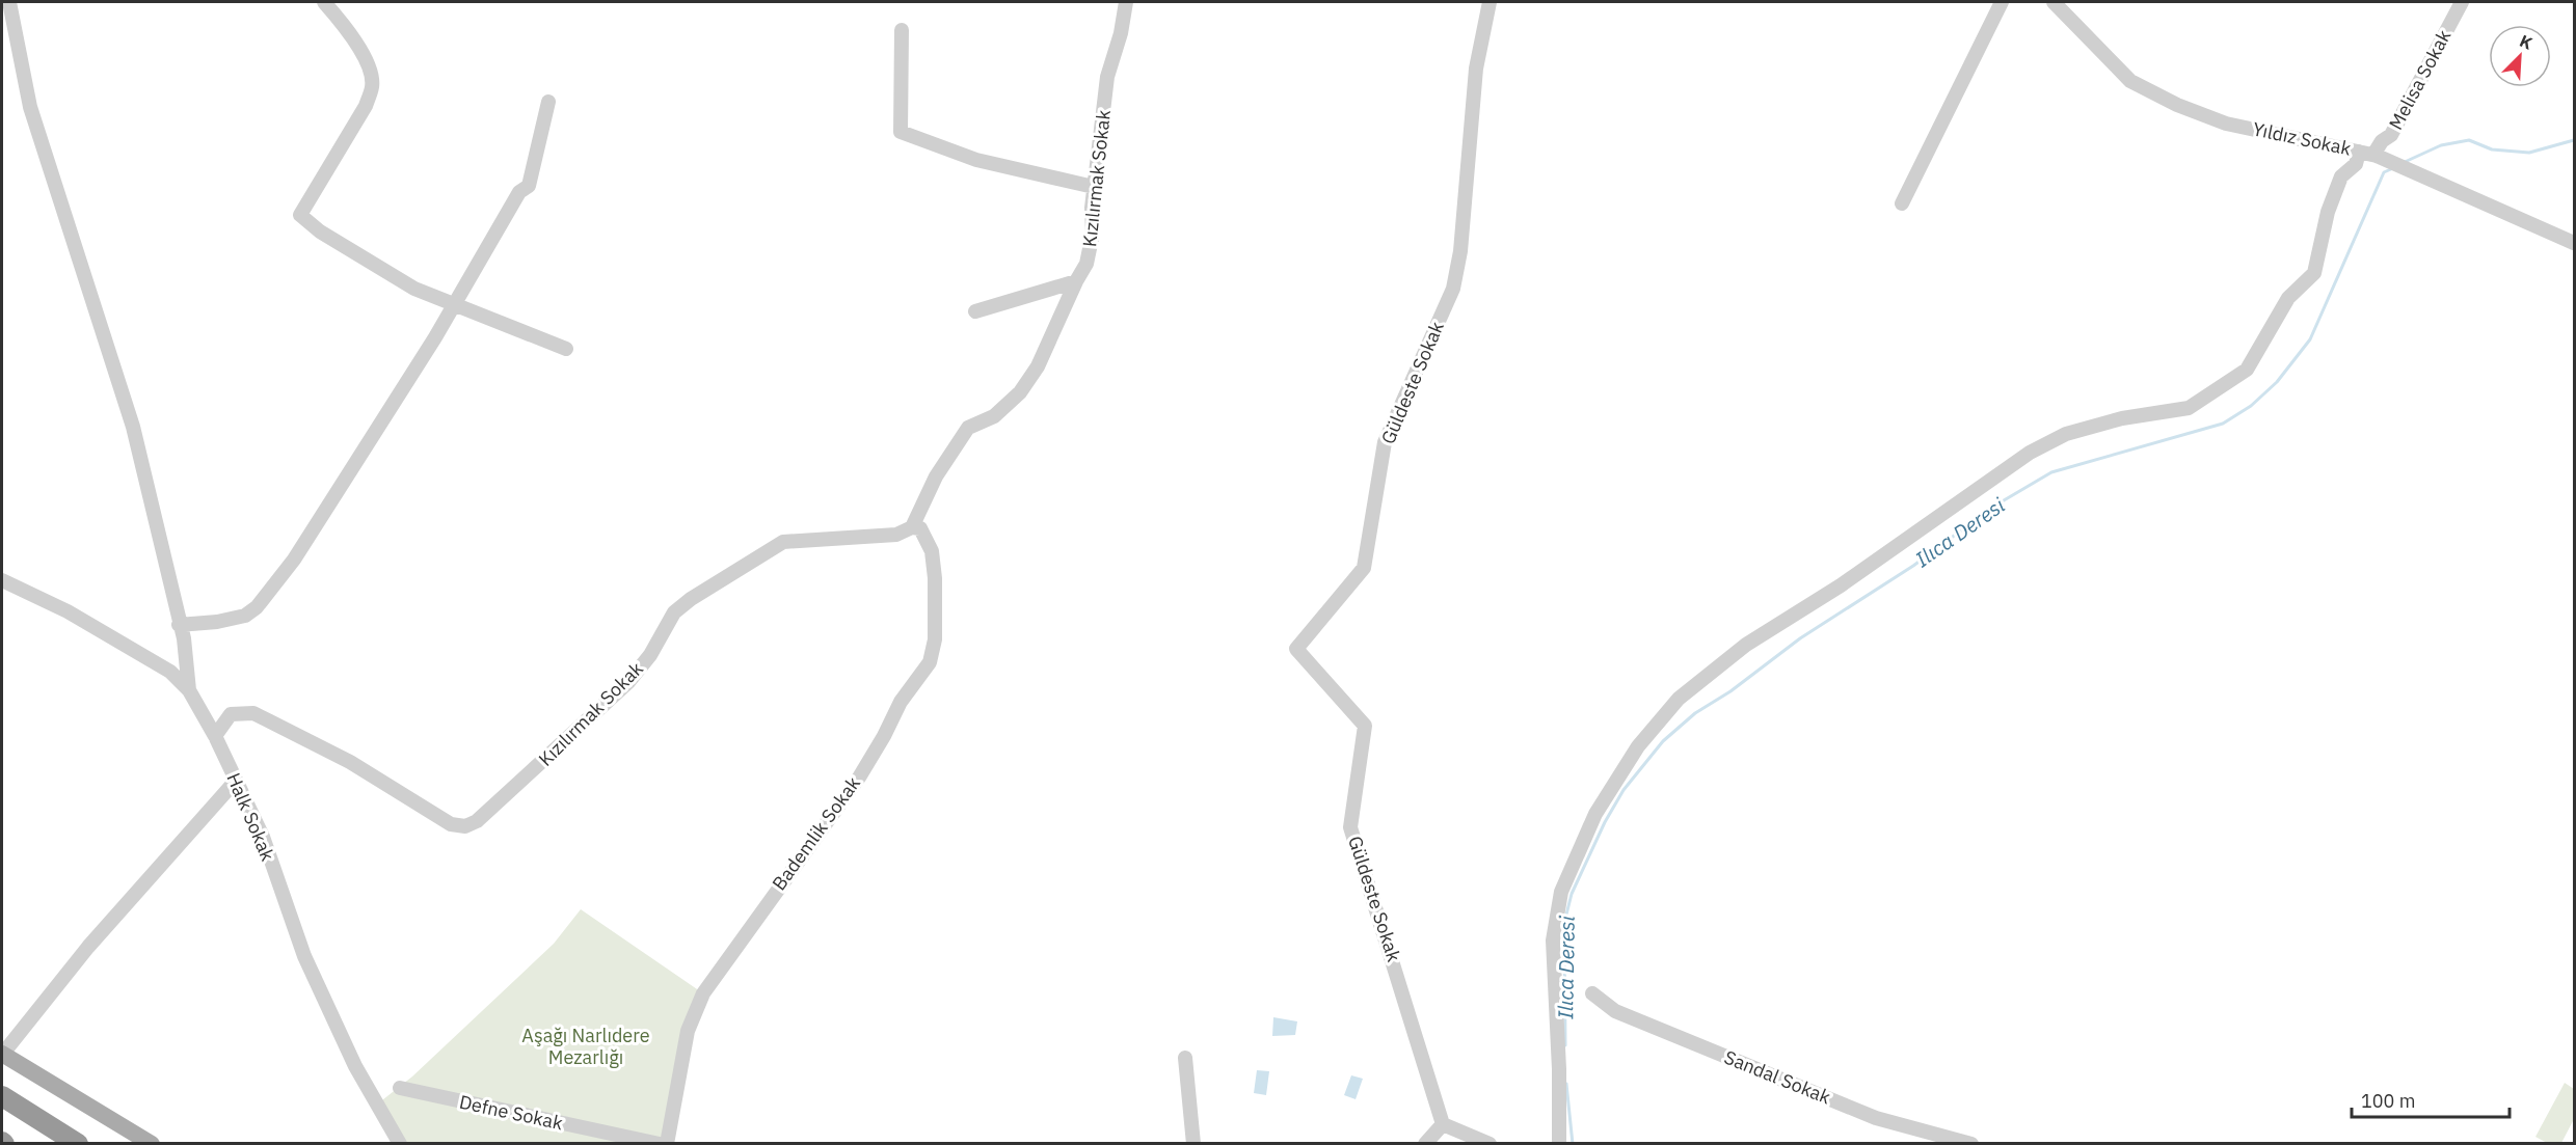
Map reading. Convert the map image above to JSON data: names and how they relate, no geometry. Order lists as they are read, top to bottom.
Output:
{
  "streets": {
    "street": [
      "Melisa Sokak",
      "Yıldız Sokak",
      "Kızılırmak Sokak",
      "Güldeste Sokak",
      "Halk Sokak",
      "Bademlik Sokak",
      "Sandal Sokak",
      "Defne Sokak"
    ]
  },
  "crossings": [
    ["Melisa Sokak", "Yıldız Sokak"],
    ["Kızılırmak Sokak", "Halk Sokak"],
    ["Kızılırmak Sokak", "Bademlik Sokak"]
  ],
  "water": ["Ilıca Deresi"],
  "parks": ["Aşağı Narlıdere Mezarlığı"],
  "scale_bar": "100 m",
  "north": "top right"
}
